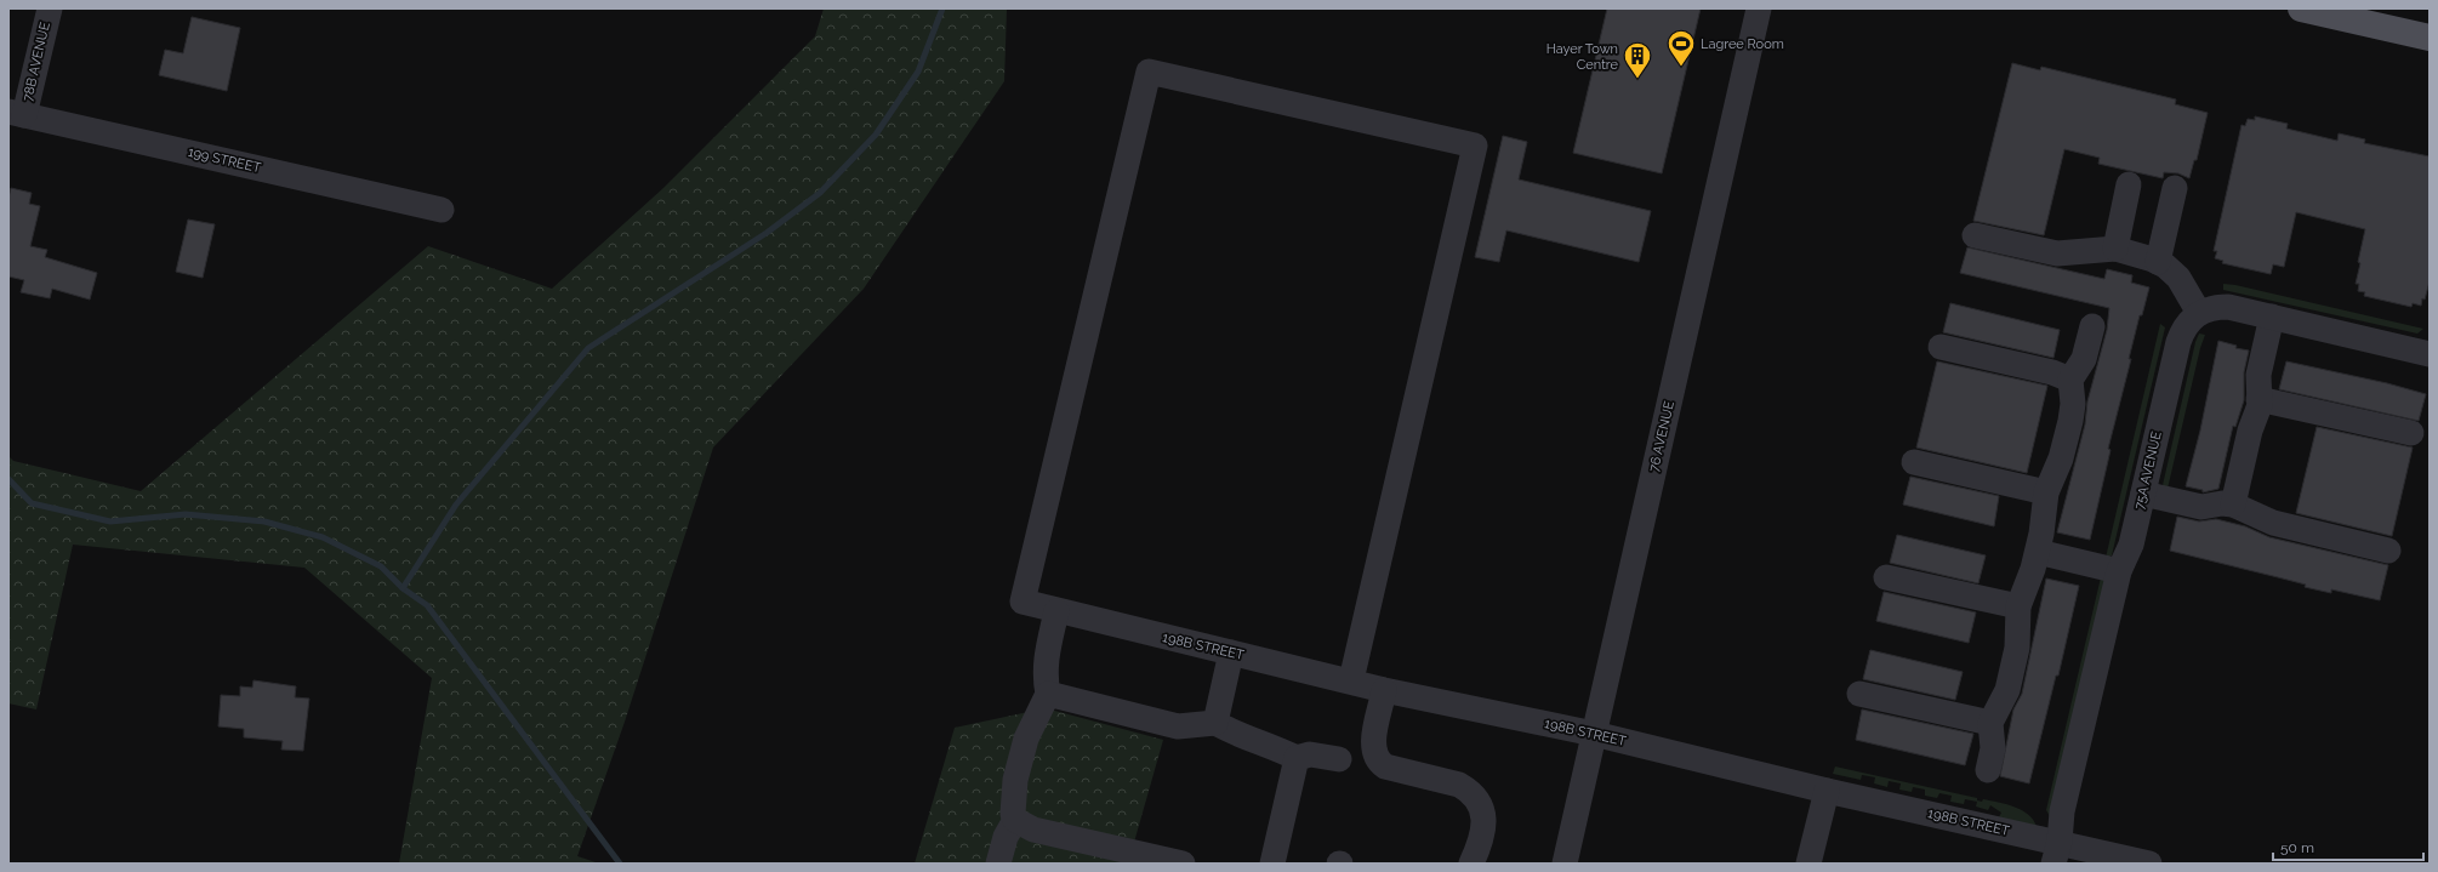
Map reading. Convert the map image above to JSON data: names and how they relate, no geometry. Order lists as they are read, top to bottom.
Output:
{
  "streets": {
    "street": [
      "78B AVENUE",
      "199 STREET",
      "76 AVENUE",
      "75A AVENUE",
      "198B STREET"
    ]
  },
  "crossings": [
    ["78B AVENUE", "199 STREET"],
    ["76 AVENUE", "198B STREET"],
    ["75A AVENUE", "198B STREET"]
  ],
  "places": {
    "sports": ["Lagree Room"],
    "building": ["Hayer Town Centre"]
  },
  "scale_bar": "50 m"
}
